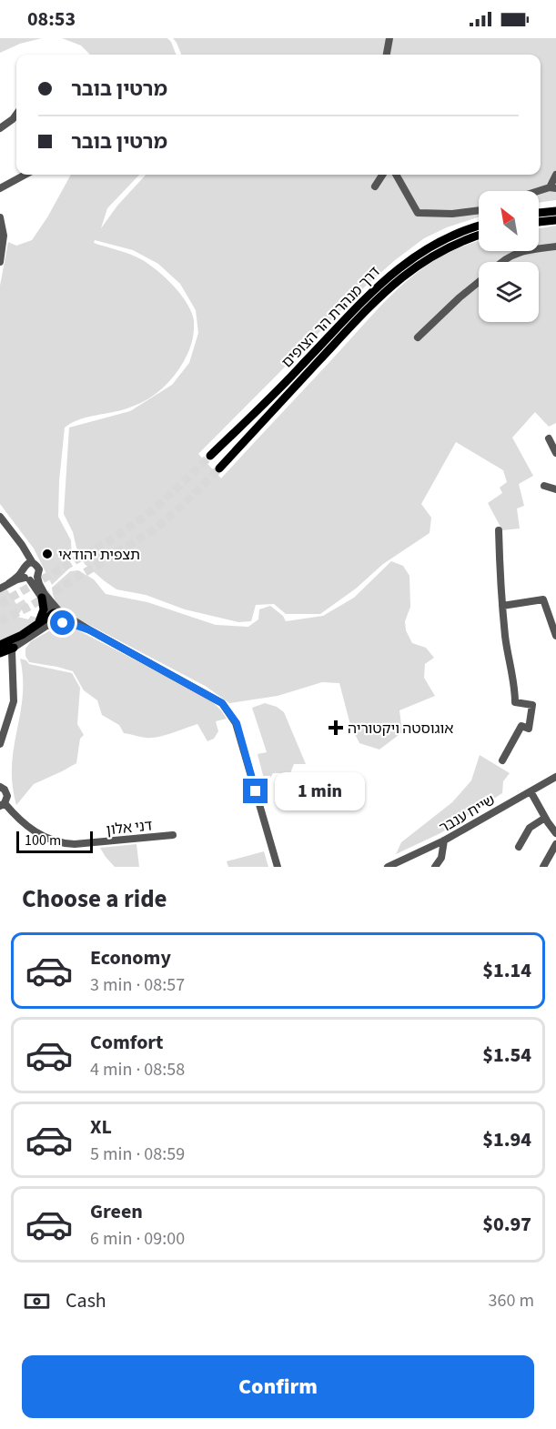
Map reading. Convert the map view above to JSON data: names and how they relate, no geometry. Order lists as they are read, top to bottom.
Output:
{
  "streets": {
    "main road": ["דרך מנהרת הר הצופים"],
    "street": ["שייח ענבר", "דני אלון"]
  },
  "places": {
    "other": ["תצפית יהודאי"],
    "health": ["אוגוסטה ויקטוריה"]
  },
  "scale_bar": "100 m",
  "north": "top left",
  "page": {
    "status": "08:53",
    "banner": ["מרטין בובר", "מרטין בובר"],
    "bubble": "1 min",
    "scale": "100 m",
    "heading": "Choose a ride",
    "list": [
      {
        "name": "Economy",
        "note": "3 min · 08:57",
        "value": "$1.14"
      },
      {
        "name": "Comfort",
        "note": "4 min · 08:58",
        "value": "$1.54"
      },
      {
        "name": "XL",
        "note": "5 min · 08:59",
        "value": "$1.94"
      },
      {
        "name": "Green",
        "note": "6 min · 09:00",
        "value": "$0.97"
      }
    ],
    "pay": ["Cash", "360 m"],
    "buttons": "Confirm"
  }
}
